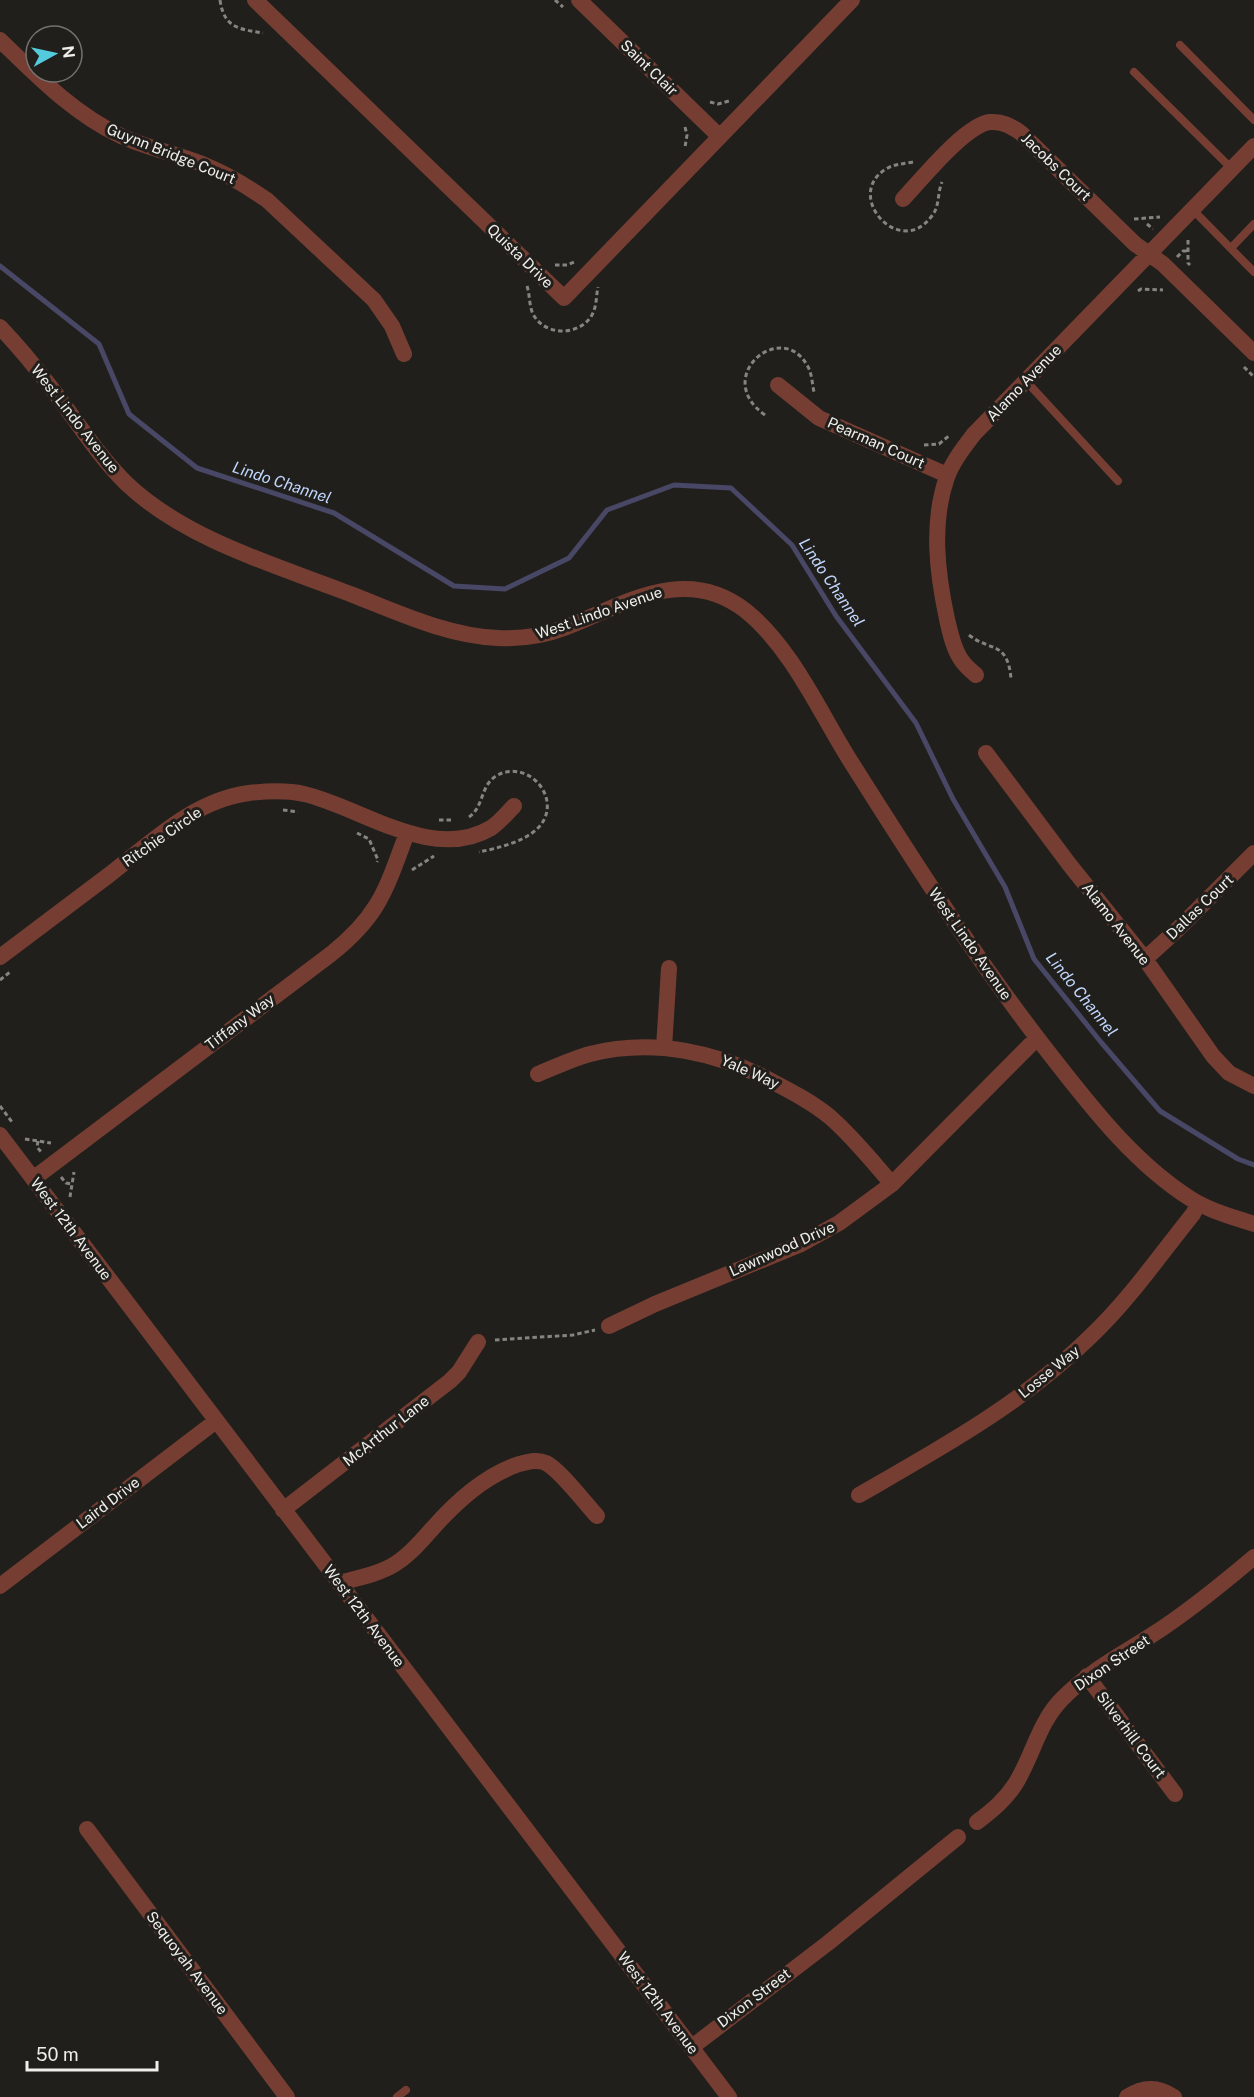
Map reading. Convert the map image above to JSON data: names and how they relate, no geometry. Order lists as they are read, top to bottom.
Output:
{
  "streets": {
    "street": [
      "Saint Clair",
      "Guynn Bridge Court",
      "Jacobs Court",
      "Quista Drive",
      "Alamo Avenue",
      "West Lindo Avenue",
      "Pearman Court",
      "Ritchie Circle",
      "Dallas Court",
      "Tiffany Way",
      "Yale Way",
      "West 12th Avenue",
      "Lawnwood Drive",
      "Losse Way",
      "McArthur Lane",
      "Laird Drive",
      "Dixon Street",
      "Silverhill Court",
      "Sequoyah Avenue"
    ]
  },
  "crossings": [
    ["Saint Clair", "Quista Drive"],
    ["Jacobs Court", "Alamo Avenue"],
    ["Alamo Avenue", "Pearman Court"],
    ["Alamo Avenue", "Dallas Court"],
    ["West Lindo Avenue", "Lawnwood Drive"],
    ["West Lindo Avenue", "Losse Way"],
    ["Ritchie Circle", "Tiffany Way"],
    ["Tiffany Way", "West 12th Avenue"],
    ["Yale Way", "Lawnwood Drive"],
    ["West 12th Avenue", "McArthur Lane"],
    ["West 12th Avenue", "Laird Drive"],
    ["West 12th Avenue", "Dixon Street"],
    ["Dixon Street", "Silverhill Court"]
  ],
  "water": ["Lindo Channel"],
  "scale_bar": "50 m",
  "north": "right"
}
